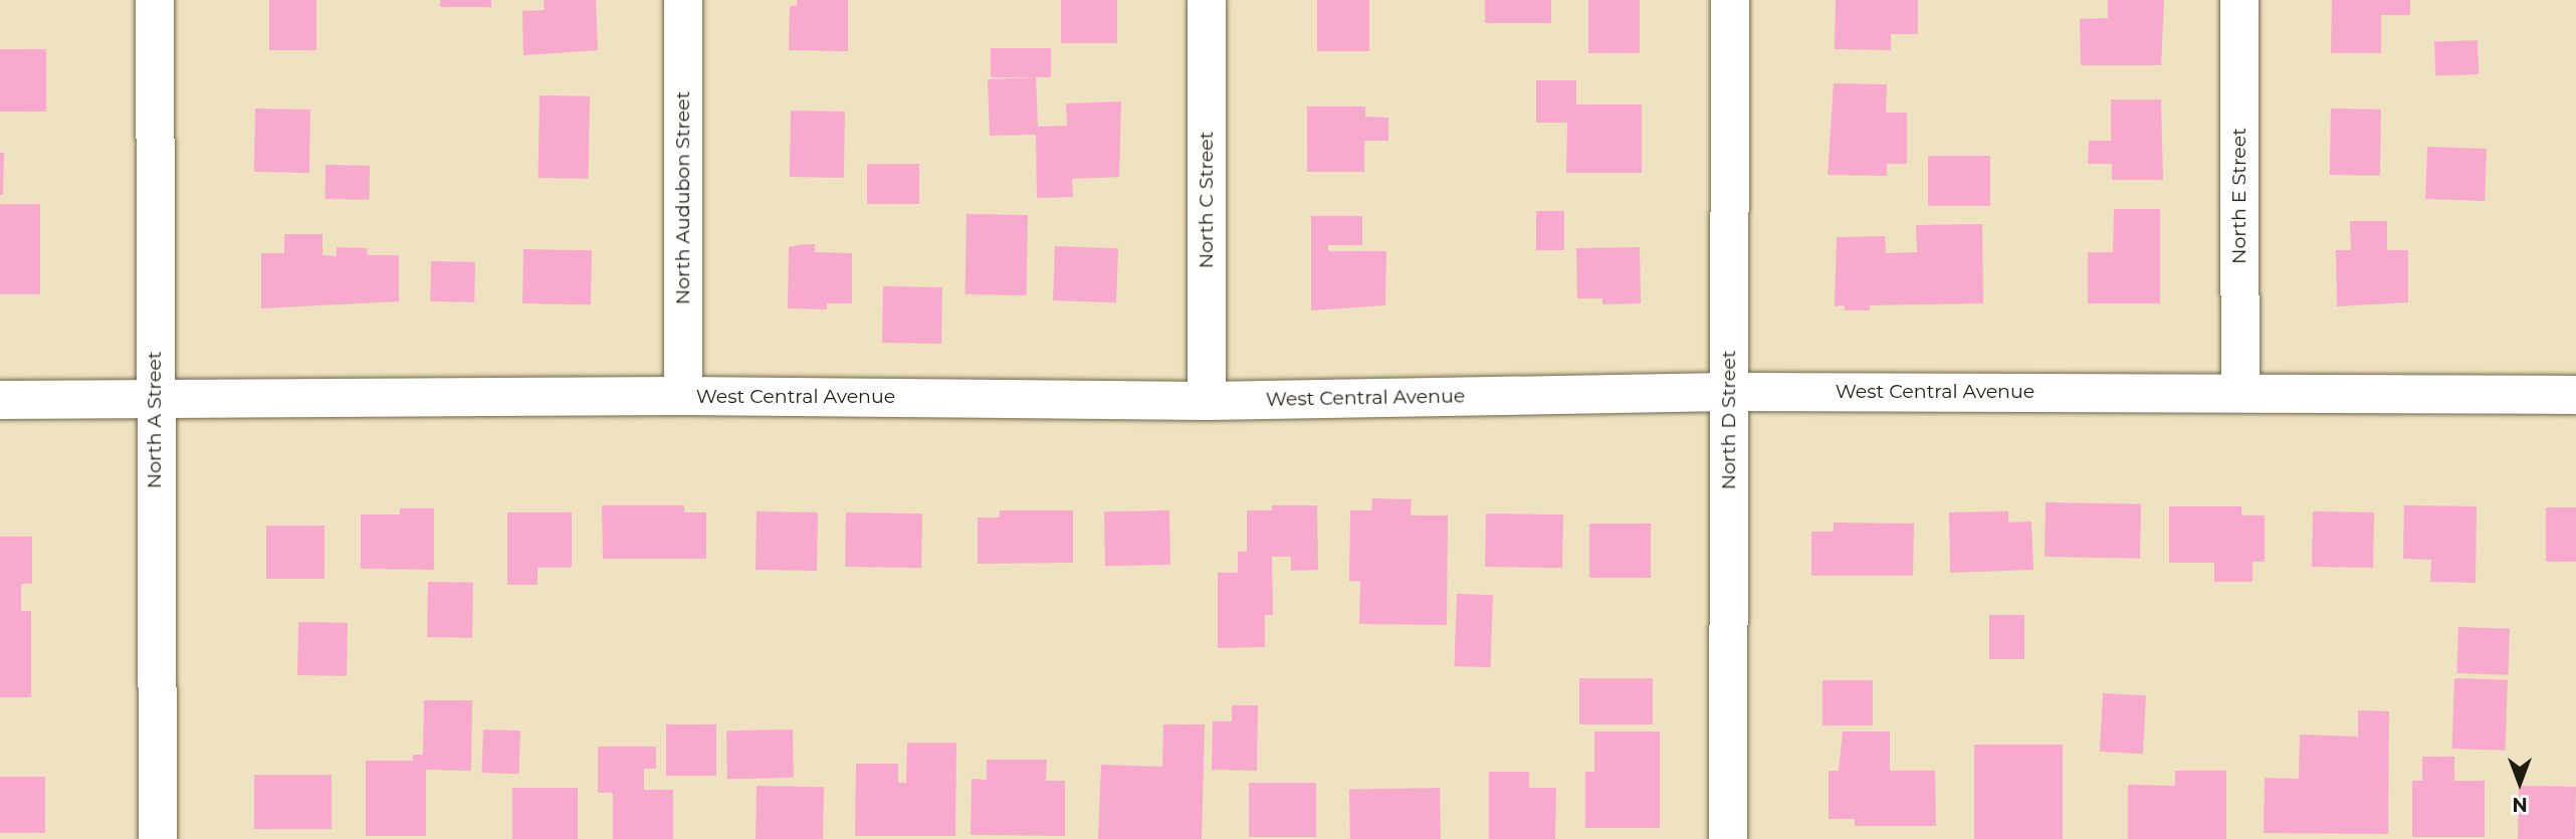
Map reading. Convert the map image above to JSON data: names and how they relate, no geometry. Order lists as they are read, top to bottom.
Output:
{
  "streets": {
    "street": [
      "North E Street",
      "North Audubon Street",
      "North C Street",
      "West Central Avenue",
      "North A Street",
      "North D Street"
    ]
  },
  "crossings": [
    ["North E Street", "West Central Avenue"],
    ["North Audubon Street", "West Central Avenue"],
    ["North C Street", "West Central Avenue"],
    ["West Central Avenue", "North A Street"],
    ["West Central Avenue", "North D Street"]
  ],
  "north": "bottom"
}
